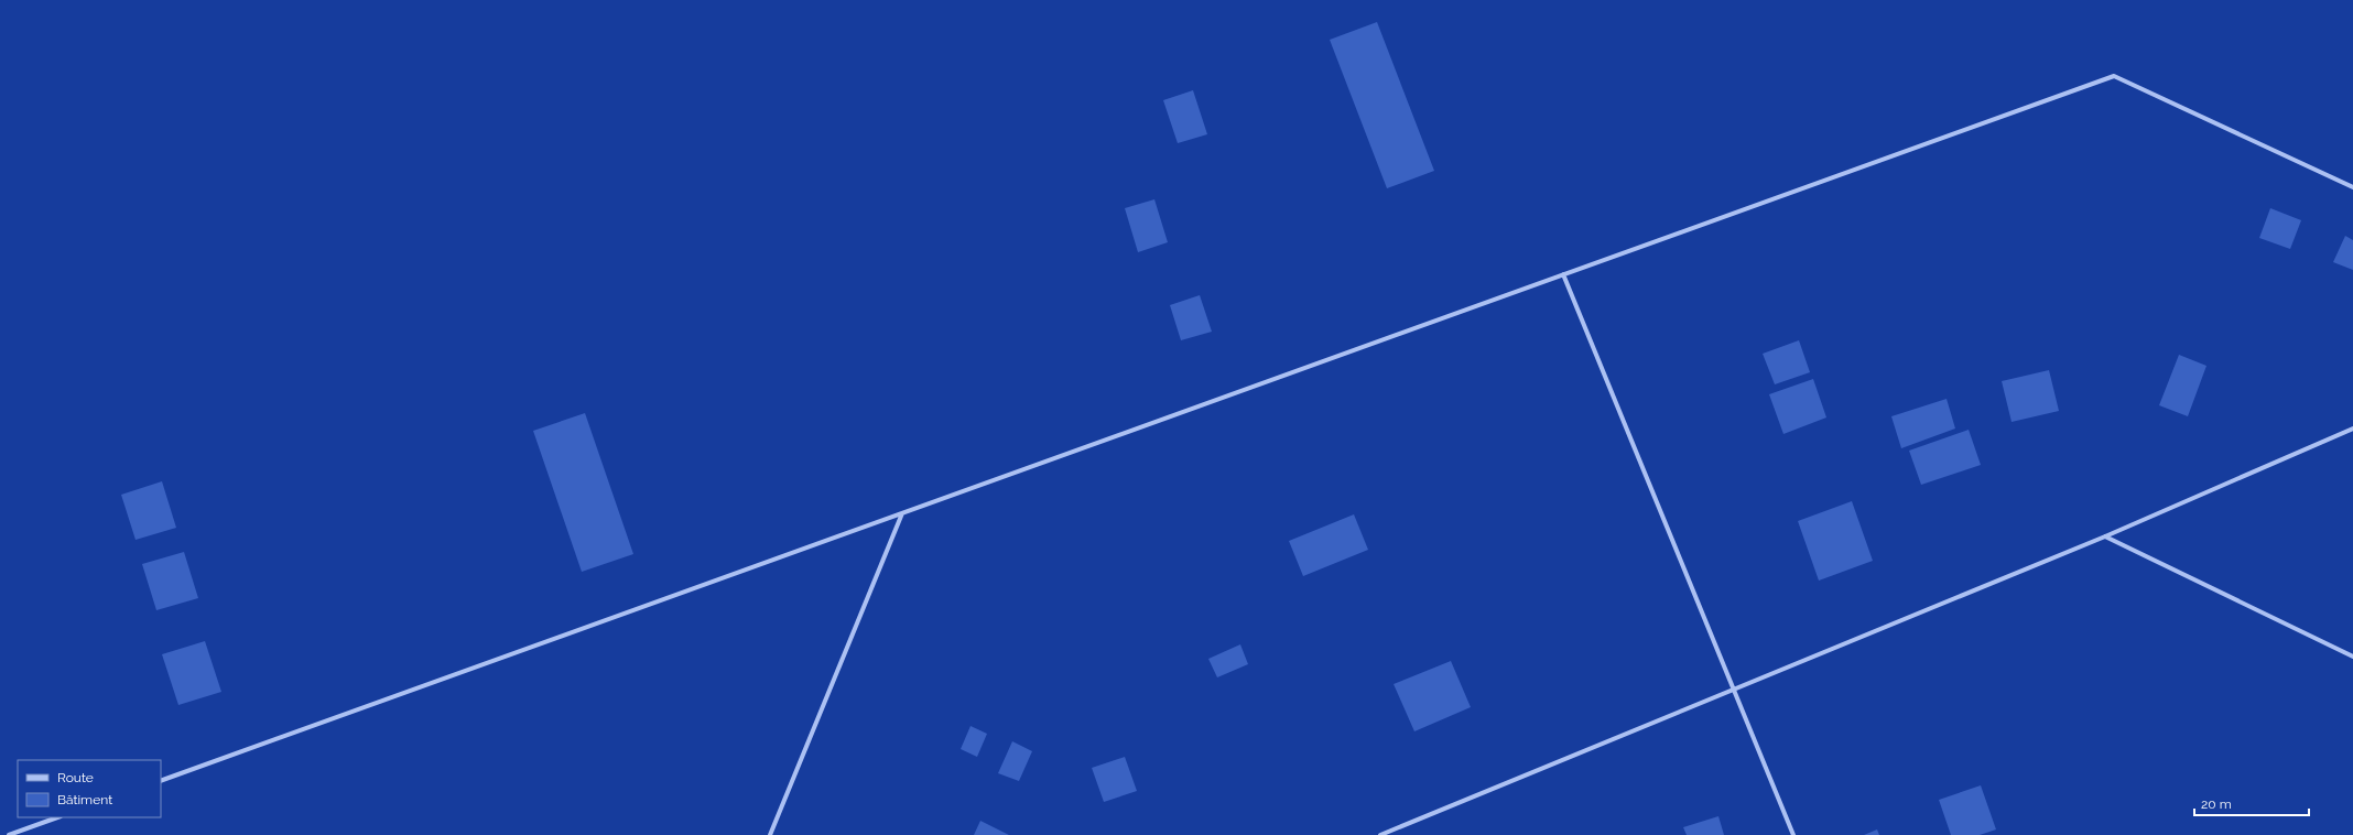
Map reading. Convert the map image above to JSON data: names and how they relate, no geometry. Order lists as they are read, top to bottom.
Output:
{
  "legend": ["Route", "Bâtiment"],
  "scale_bar": "20 m"
}
